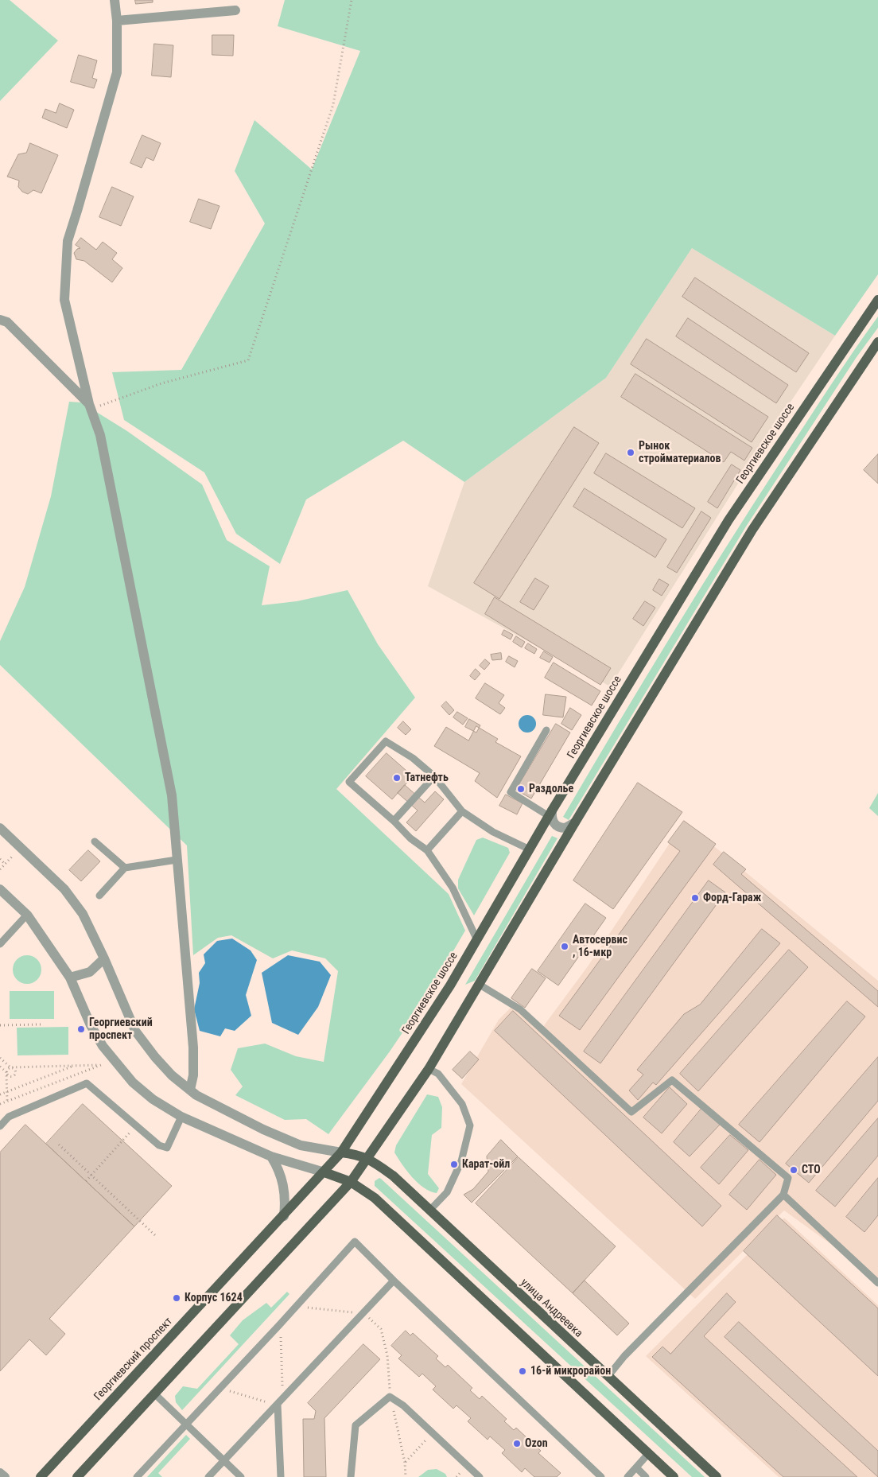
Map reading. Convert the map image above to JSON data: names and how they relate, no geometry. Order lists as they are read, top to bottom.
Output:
{
  "streets": {
    "main road": ["Георгиевское шоссе", "улица Андреевка", "Георгиевский проспект"]
  },
  "crossings": [
    ["Георгиевское шоссе", "Георгиевский проспект"]
  ],
  "places": [
    "Рынок стройматериалов",
    "Татнефть",
    "Раздолье",
    "Форд-Гараж",
    "Автосервис , 16-мкр",
    "Георгиевский проспект",
    "Карат-ойл",
    "СТО",
    "Корпус 1624",
    "16-й микрорайон",
    "Ozon"
  ]
}
